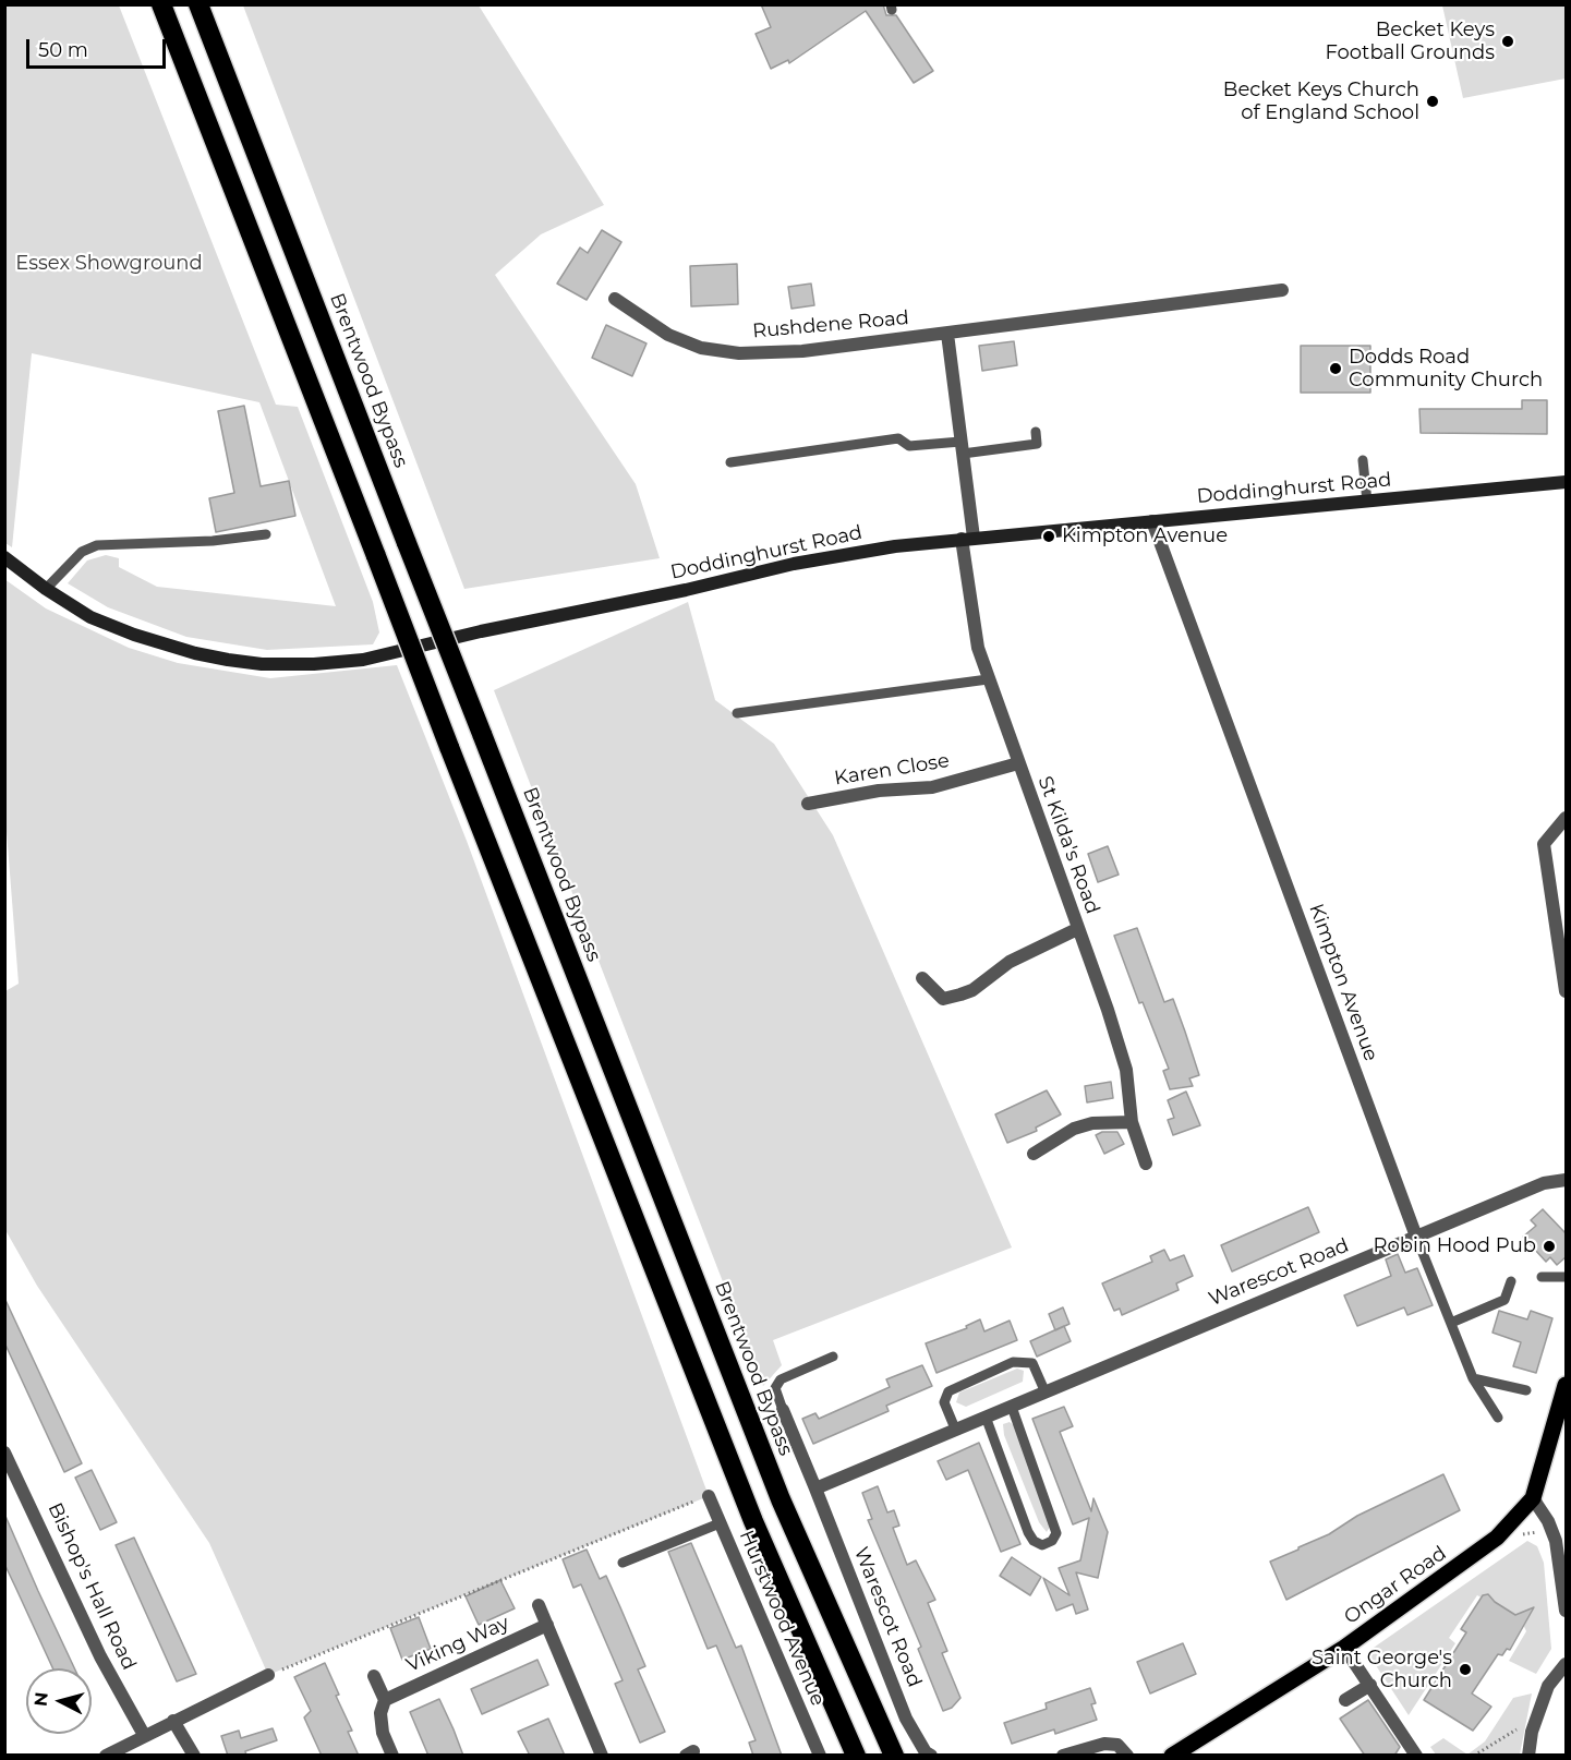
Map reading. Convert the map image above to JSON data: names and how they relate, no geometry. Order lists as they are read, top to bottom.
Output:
{
  "streets": {
    "highway": ["Brentwood Bypass"],
    "main road": ["Ongar Road"],
    "street": [
      "Rushdene Road",
      "Doddinghurst Road",
      "Karen Close",
      "St Kilda's Road",
      "Kimpton Avenue",
      "Warescot Road",
      "Bishop's Hall Road",
      "Hurstwood Avenue",
      "Viking Way"
    ]
  },
  "crossings": [
    ["Doddinghurst Road", "St Kilda's Road"],
    ["Doddinghurst Road", "Kimpton Avenue"],
    ["Karen Close", "St Kilda's Road"],
    ["Kimpton Avenue", "Warescot Road"]
  ],
  "parks": ["Essex Showground"],
  "places": [
    "Becket Keys Football Grounds",
    "Becket Keys Church of England School",
    "Dodds Road Community Church",
    "Kimpton Avenue",
    "Robin Hood Pub",
    "Saint George's Church"
  ],
  "scale_bar": "50 m",
  "north": "left"
}
